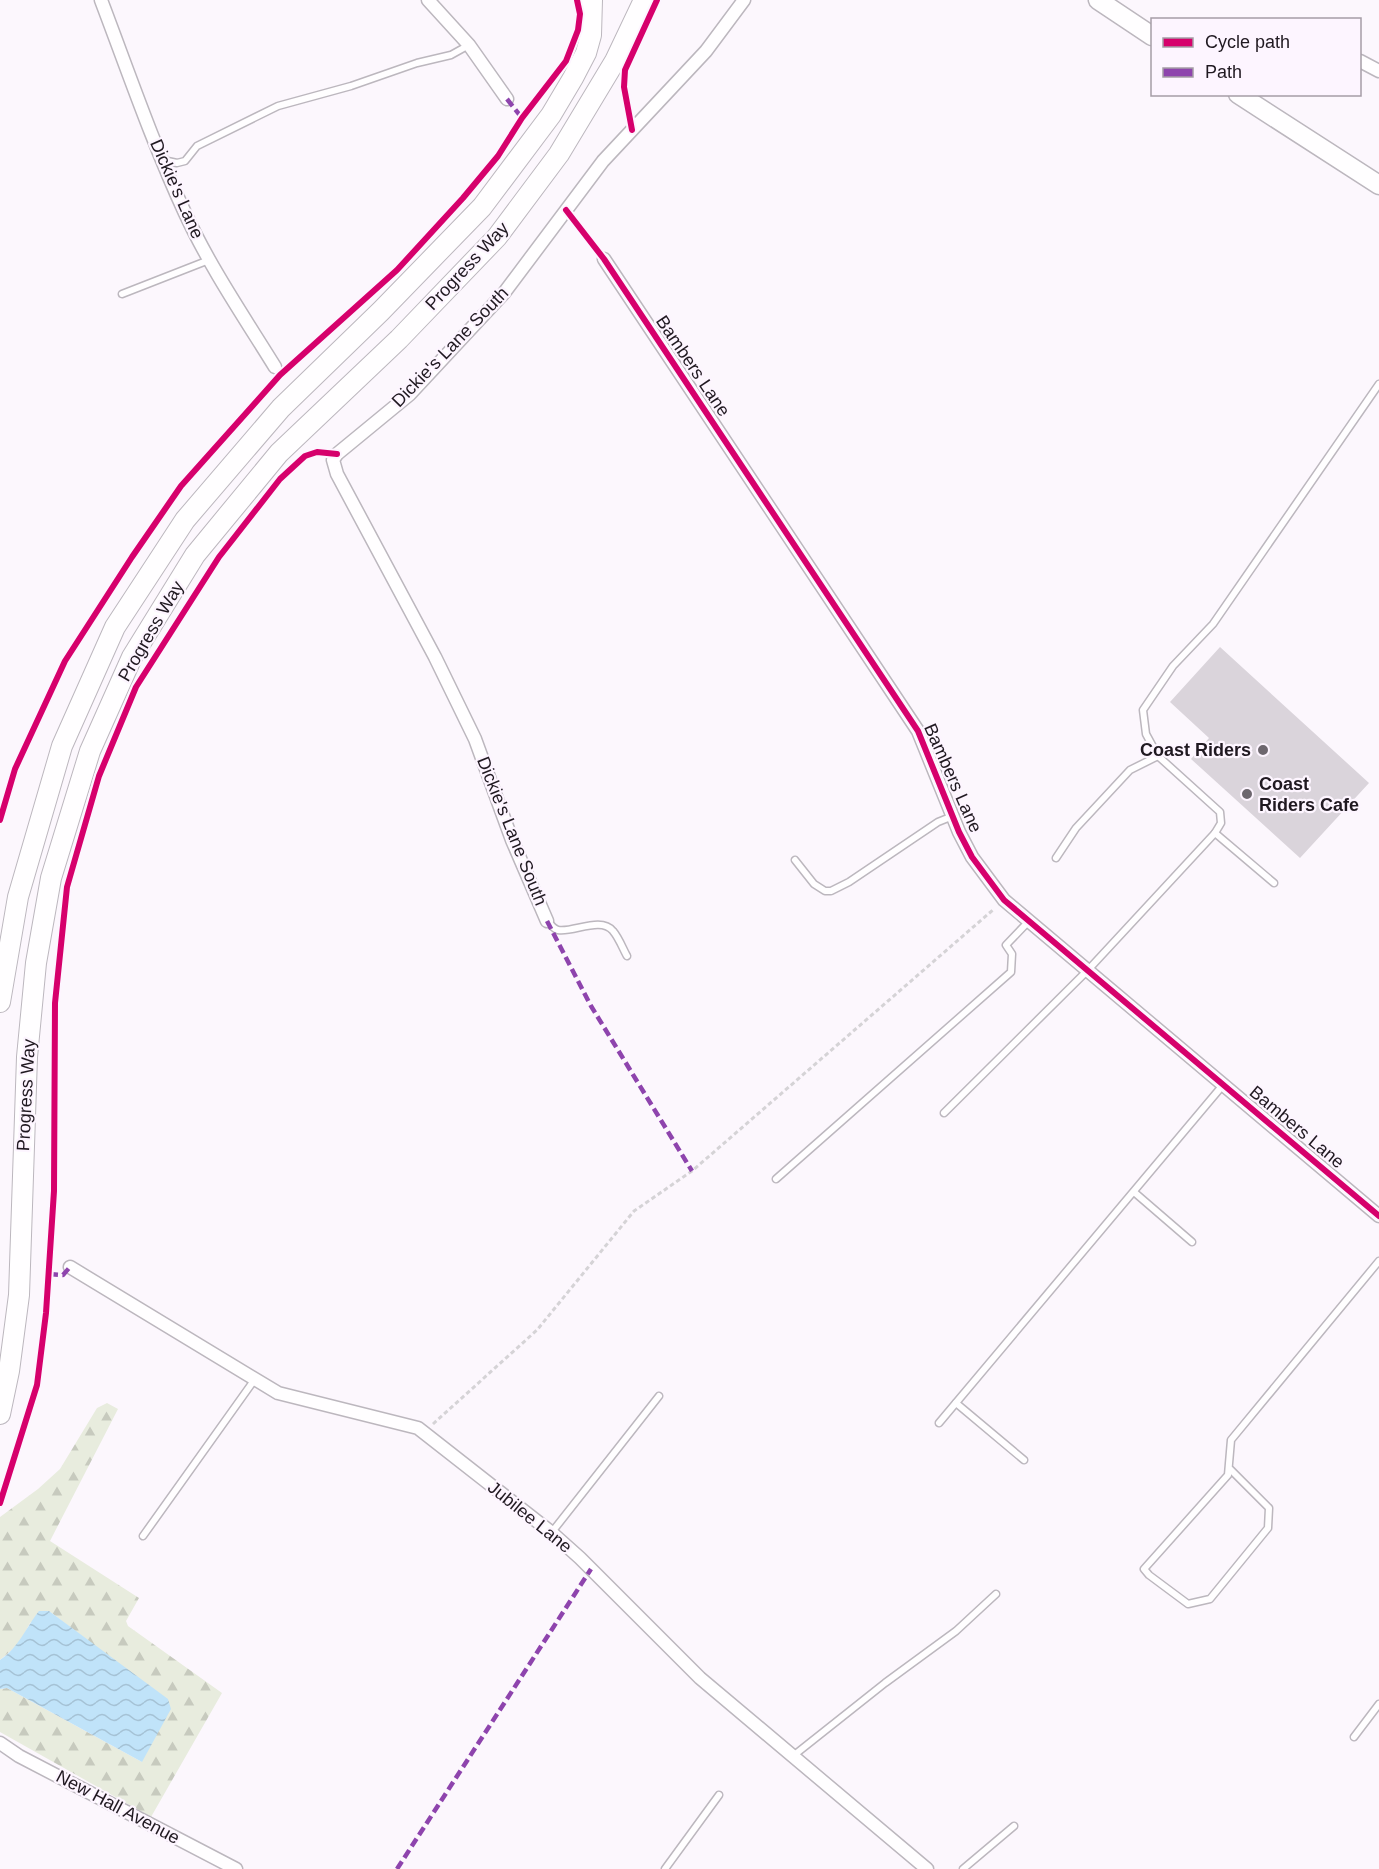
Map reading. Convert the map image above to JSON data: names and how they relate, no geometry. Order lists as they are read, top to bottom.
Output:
{
  "streets": {
    "main road": ["Progress Way"],
    "street": [
      "Dickie's Lane",
      "Dickie's Lane South",
      "Bambers Lane",
      "Jubilee Lane",
      "New Hall Avenue"
    ]
  },
  "places": ["Coast Riders", "Coast Riders Cafe"],
  "legend": ["Cycle path", "Path"]
}
